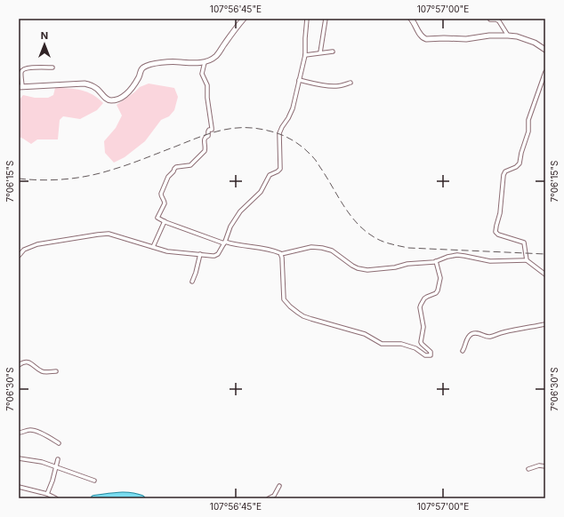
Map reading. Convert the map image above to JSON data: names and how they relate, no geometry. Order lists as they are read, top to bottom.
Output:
{
  "north": "top",
  "coordinates": [
    "107°56'45\"E",
    "107°57'00\"E",
    "7°06'15\"S",
    "7°06'30\"S"
  ]
}
